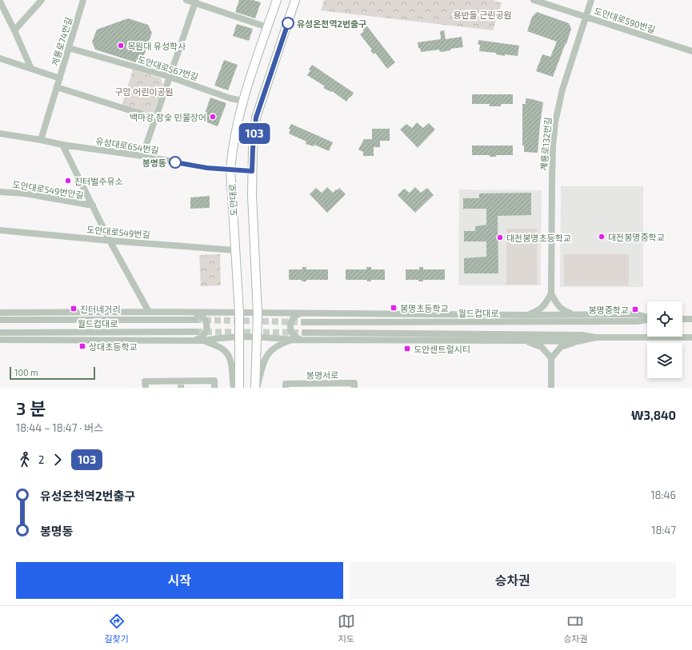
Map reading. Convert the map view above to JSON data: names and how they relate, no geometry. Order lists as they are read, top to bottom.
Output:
{
  "streets": {
    "main road": ["도안대로"],
    "street": [
      "도안대로590번길",
      "계룡로74번길",
      "도안대로567번길",
      "계룡로132번길",
      "유성대로654번길",
      "도안대로549번안길",
      "도안대로549번길",
      "월드컵대로",
      "봉명서로"
    ]
  },
  "crossings": [
    ["도안대로590번길", "계룡로132번길"],
    ["계룡로74번길", "도안대로567번길"],
    ["계룡로74번길", "유성대로654번길"],
    ["도안대로567번길", "도안대로"],
    ["유성대로654번길", "도안대로"],
    ["도안대로", "도안대로549번길"]
  ],
  "parks": ["용반들 근린공원", "구암 어린이공원"],
  "places": {
    "other": [
      "유성온천역2번출구",
      "목원대 유성학사",
      "백마강 참숯 민물장어",
      "봉명동",
      "진터벌주유소",
      "대전봉명중학교",
      "대전봉명초등학교"
    ],
    "transit": [
      "봉명초등학교",
      "진터네거리",
      "봉명중학교",
      "상대초등학교",
      "도안센트럴시티"
    ]
  },
  "lines": ["bus line 103"],
  "scale_bar": "100 m",
  "page": {
    "on_map": "103",
    "scale": "100 m",
    "heading": ["3 분", "18:44 – 18:47 · 버스", "₩3,840"],
    "legs": ["2", "103"],
    "list": [
      {
        "name": "유성온천역2번출구",
        "value": "18:46"
      },
      {
        "name": "봉명동",
        "value": "18:47"
      }
    ],
    "buttons": ["시작", "승차권"],
    "tabs": ["길찾기", "지도", "승차권"]
  }
}
